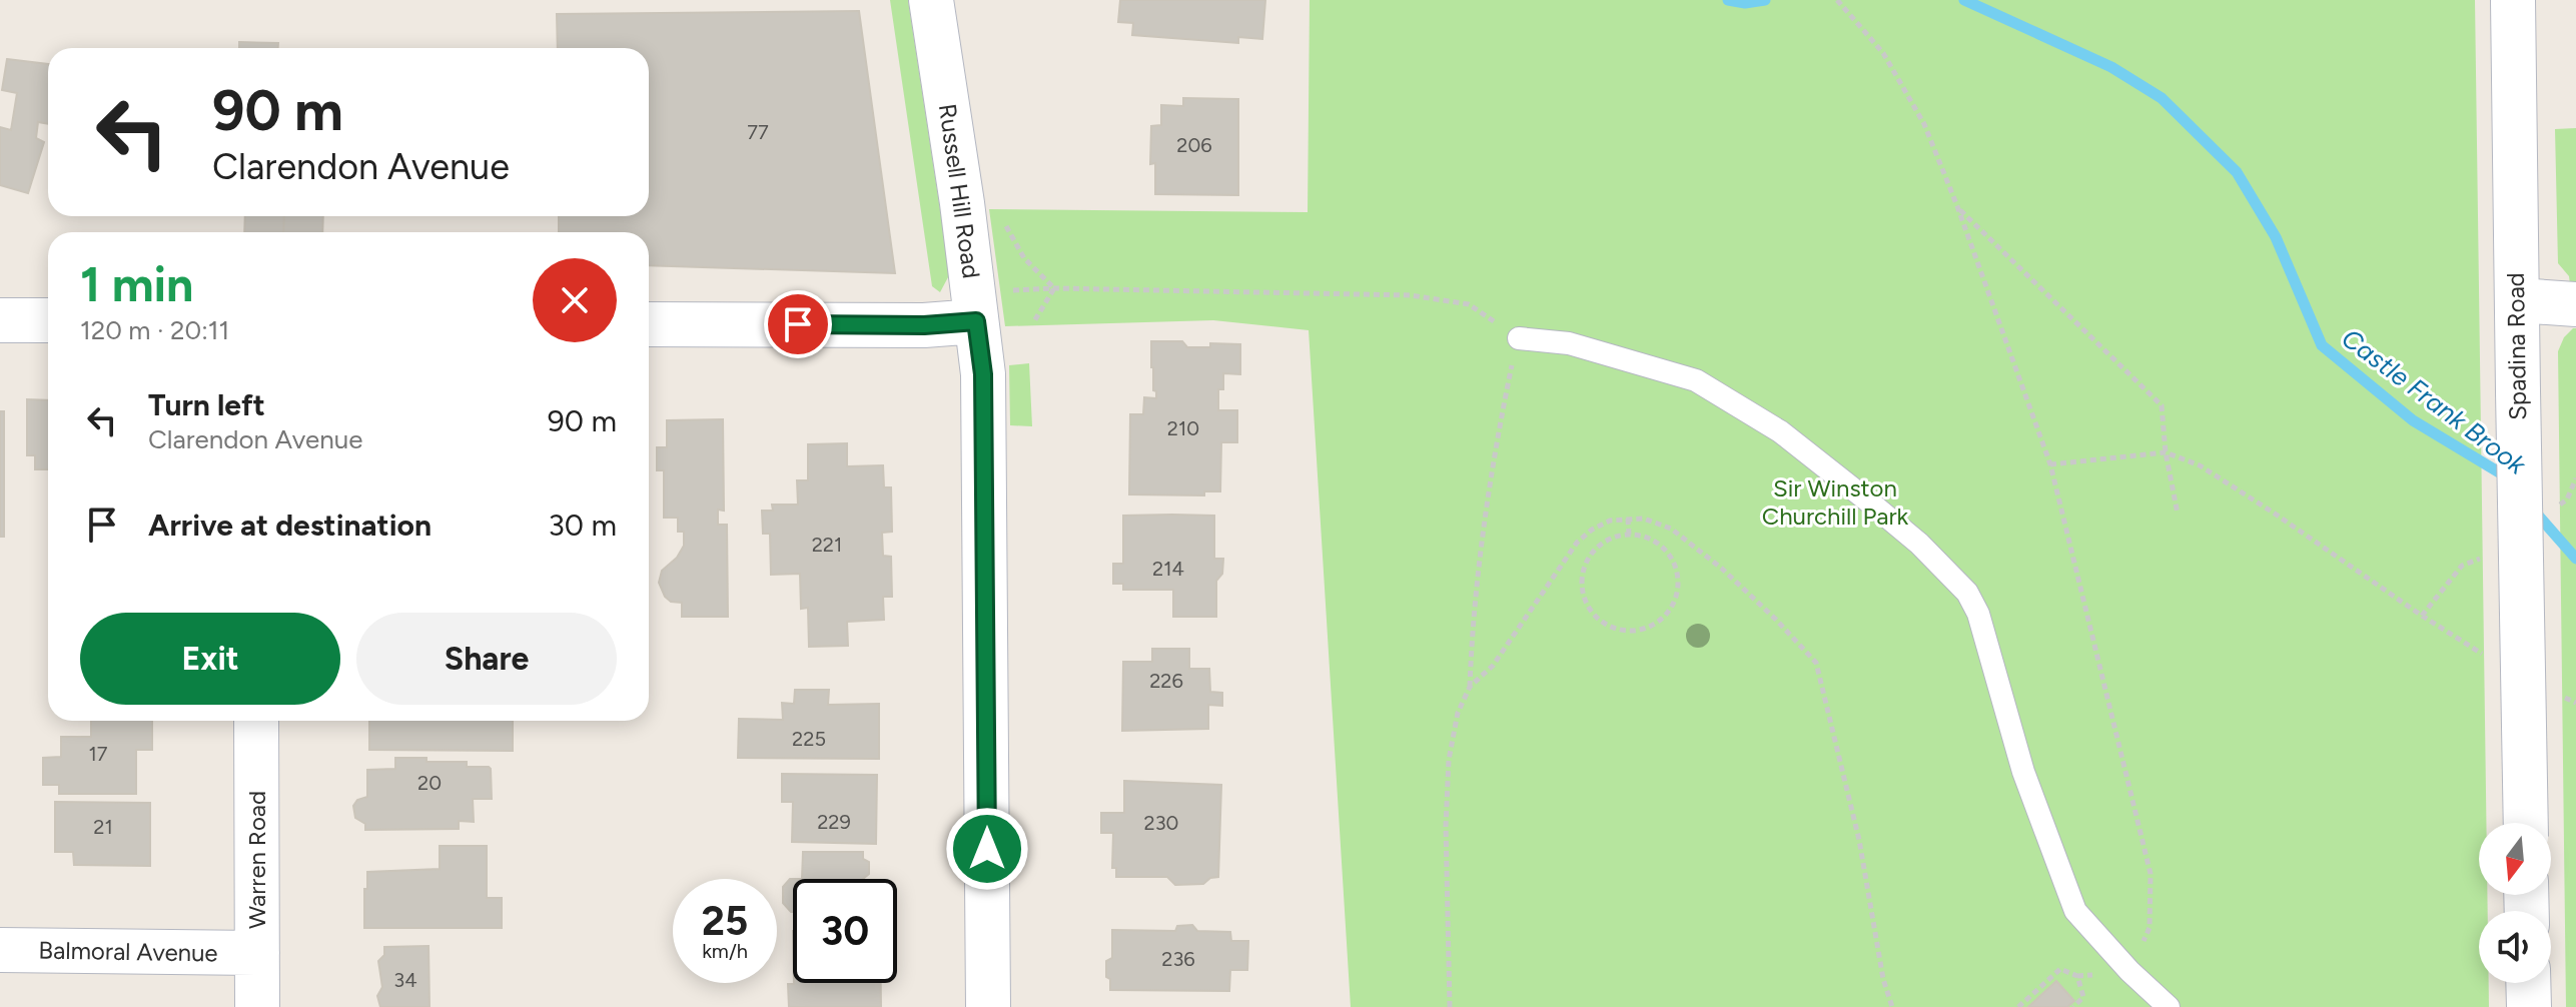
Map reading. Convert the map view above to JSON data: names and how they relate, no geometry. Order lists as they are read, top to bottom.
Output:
{
  "streets": {
    "street": [
      "Russell Hill Road",
      "Spadina Road",
      "Warren Road",
      "Balmoral Avenue"
    ]
  },
  "crossings": [
    ["Warren Road", "Balmoral Avenue"]
  ],
  "water": ["Castle Frank Brook"],
  "parks": ["Sir Winston Churchill Park"],
  "house_numbers": [
    "77",
    "206",
    "210",
    "221",
    "214",
    "226",
    "225",
    "17",
    "20",
    "229",
    "230",
    "21",
    "236",
    "34"
  ],
  "north": "bottom",
  "page": {
    "turn": ["90 m", "Clarendon Avenue"],
    "heading": ["1 min", "120 m · 20:11"],
    "list": [
      {
        "name": "Turn left",
        "note": "Clarendon Avenue",
        "value": "90 m"
      },
      {
        "name": "Arrive at destination",
        "value": "30 m"
      }
    ],
    "buttons": ["Exit", "Share"],
    "speed": "25 km/h",
    "limit": "30"
  }
}
